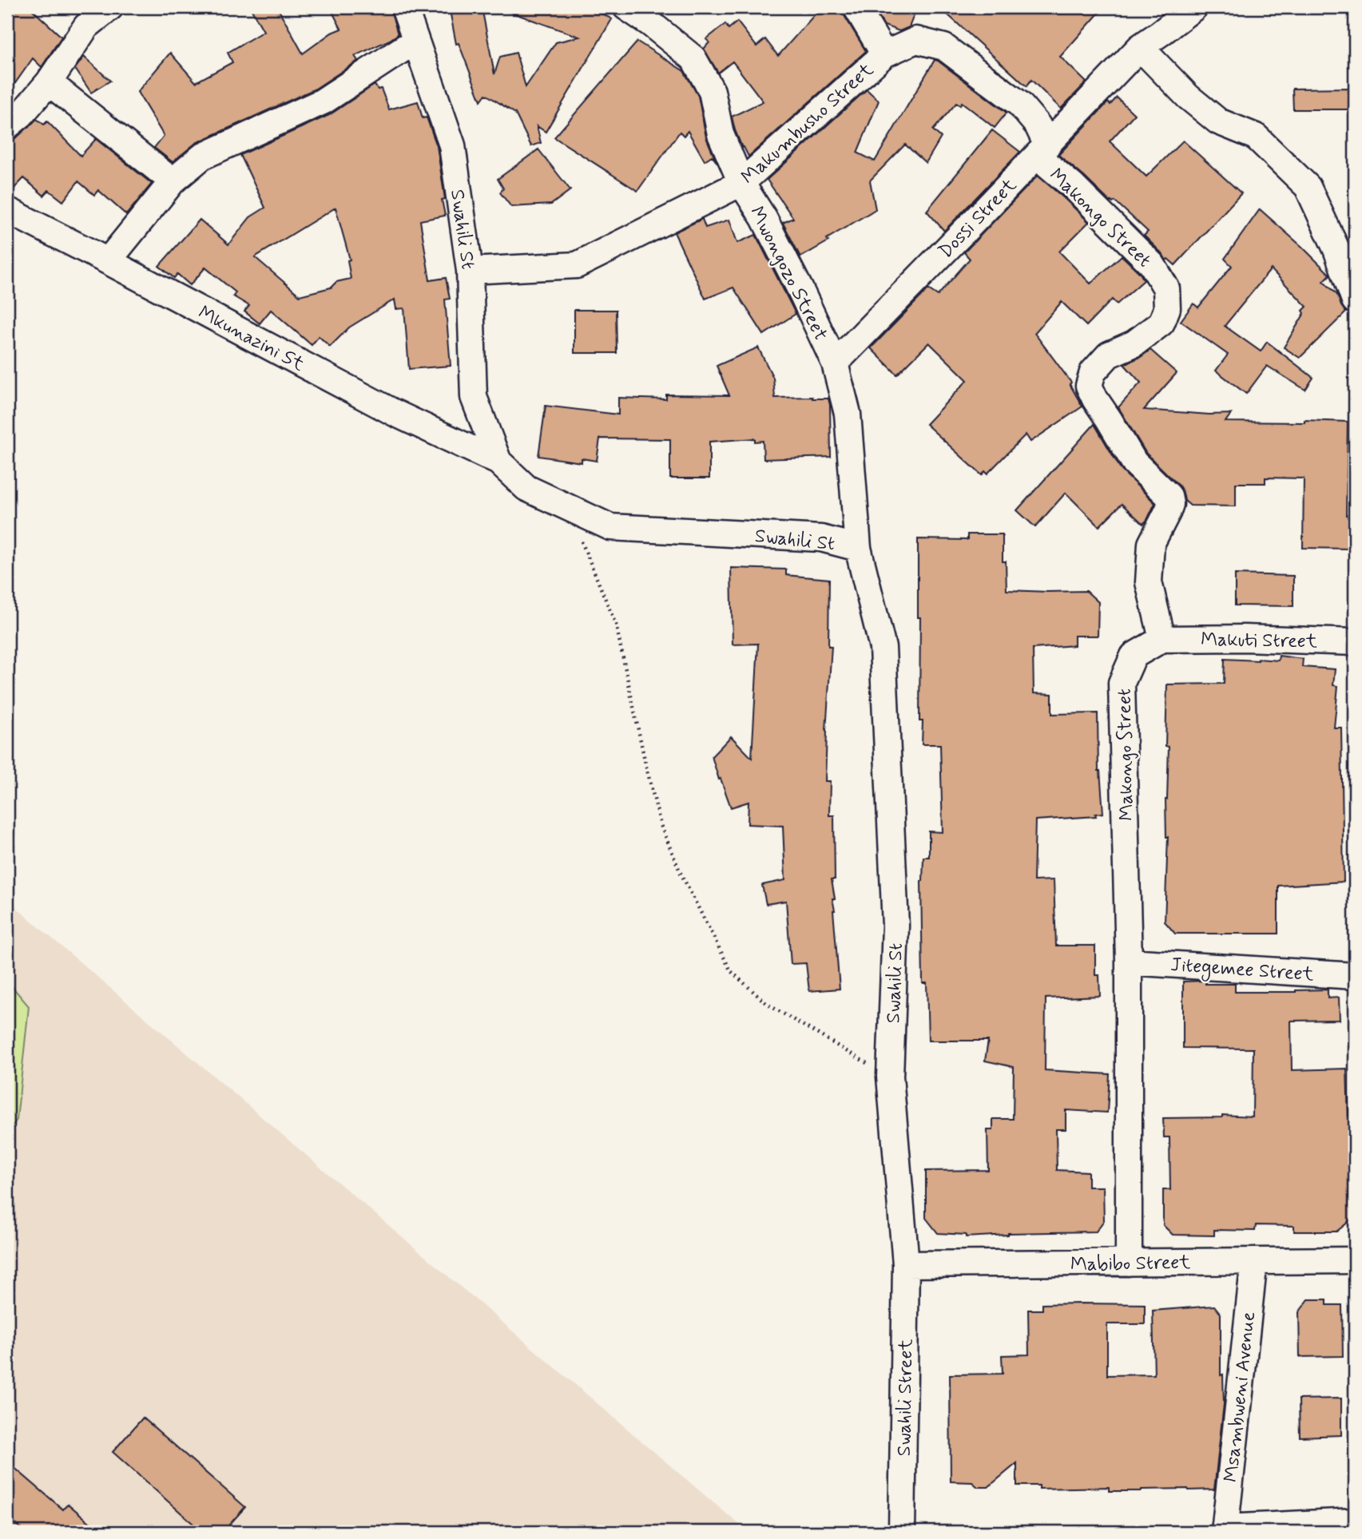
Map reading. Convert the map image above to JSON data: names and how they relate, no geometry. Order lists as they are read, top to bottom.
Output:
{
  "streets": {
    "street": [
      "Makumbusho Street",
      "Makongo Street",
      "Dossi Street",
      "Swahili St",
      "Mwongozo Street",
      "Mkunazini St",
      "Makuti Street",
      "Jitegemee Street",
      "Mabibo Street",
      "Msambweni Avenue",
      "Swahili Street"
    ]
  },
  "crossings": [
    ["Makumbusho Street", "Makongo Street"],
    ["Makumbusho Street", "Dossi Street"],
    ["Makumbusho Street", "Swahili St"],
    ["Makumbusho Street", "Mwongozo Street"],
    ["Makongo Street", "Dossi Street"],
    ["Makongo Street", "Makuti Street"],
    ["Makongo Street", "Jitegemee Street"],
    ["Makongo Street", "Mabibo Street"],
    ["Dossi Street", "Mwongozo Street"],
    ["Swahili St", "Mwongozo Street"],
    ["Swahili St", "Mkunazini St"],
    ["Swahili St", "Mabibo Street"],
    ["Swahili St", "Swahili Street"],
    ["Mabibo Street", "Msambweni Avenue"],
    ["Mabibo Street", "Swahili Street"]
  ]
}
